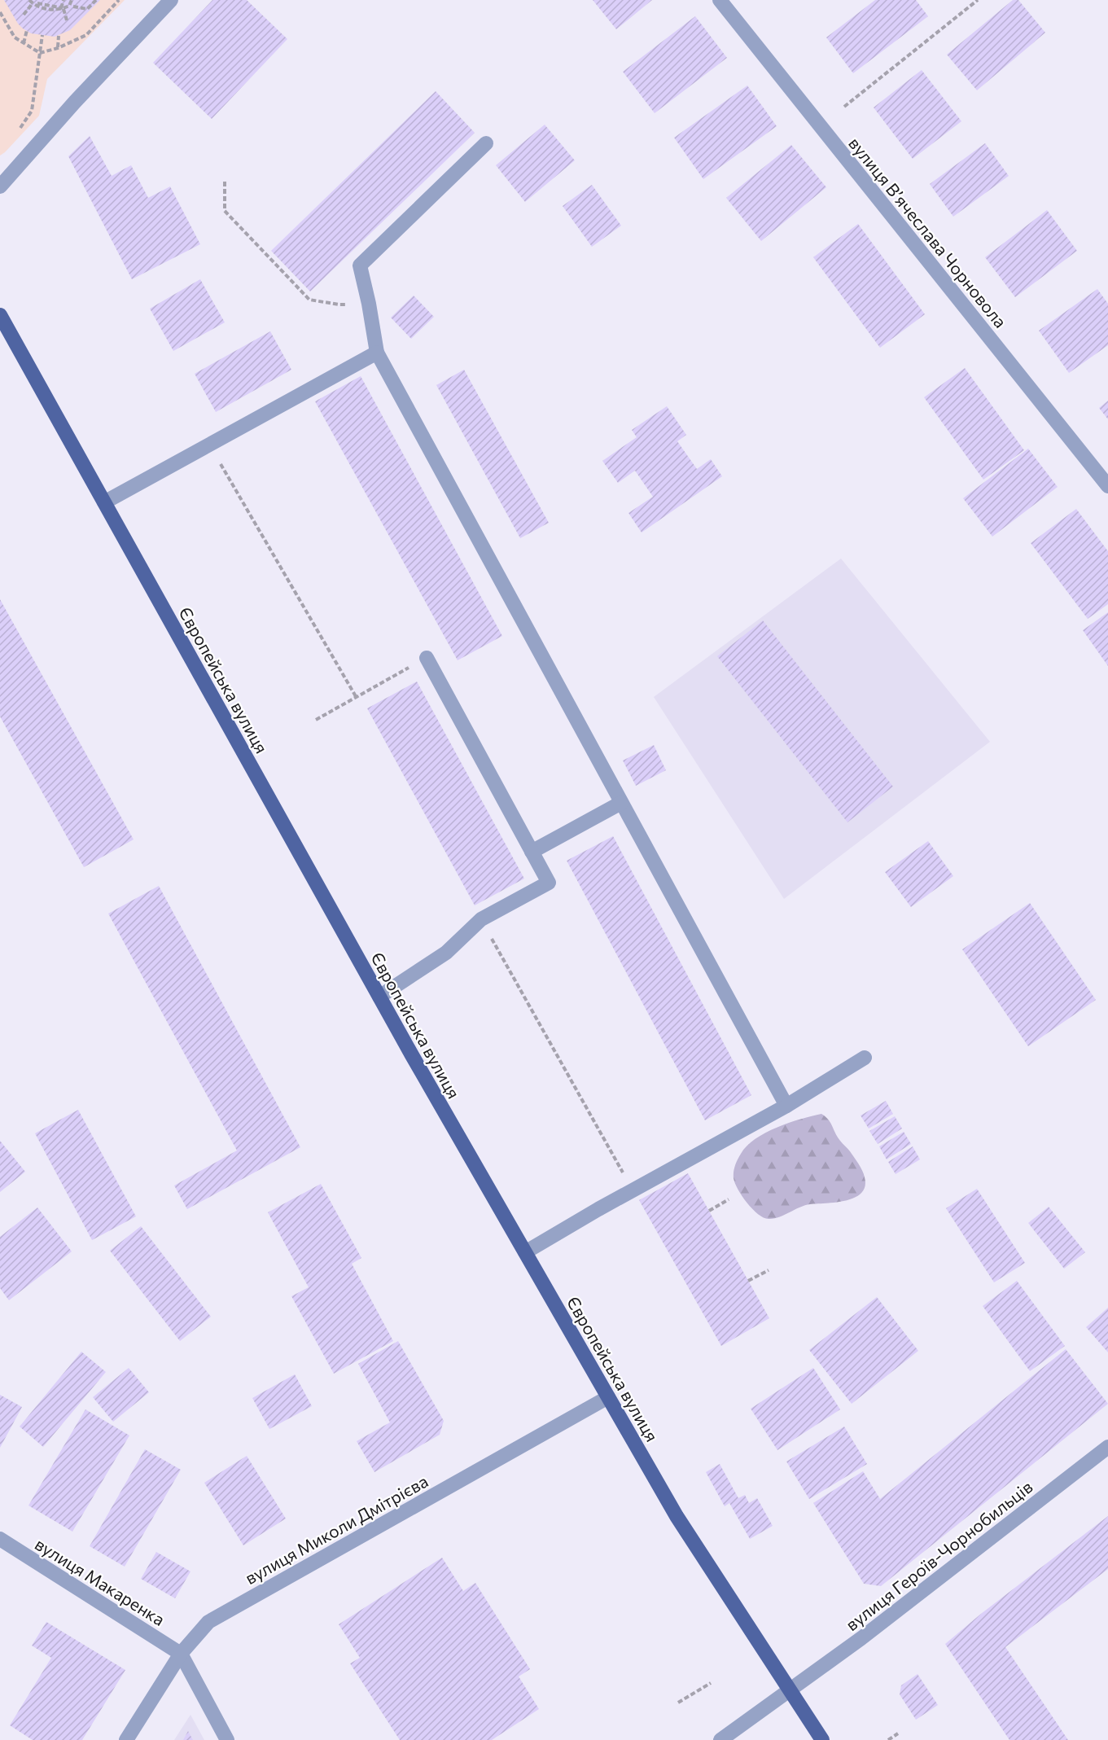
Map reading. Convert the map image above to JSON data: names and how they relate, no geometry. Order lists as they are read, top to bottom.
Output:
{
  "streets": {
    "main road": ["Європейська вулиця"],
    "street": [
      "вулиця Вʼячеслава Чорновола",
      "вулиця Миколи Дмітрієва",
      "вулиця Героїв-Чорнобильців",
      "вулиця Макаренка"
    ]
  },
  "crossings": [
    ["Європейська вулиця", "вулиця Миколи Дмітрієва"],
    ["Європейська вулиця", "вулиця Героїв-Чорнобильців"],
    ["вулиця Миколи Дмітрієва", "вулиця Макаренка"]
  ]
}
